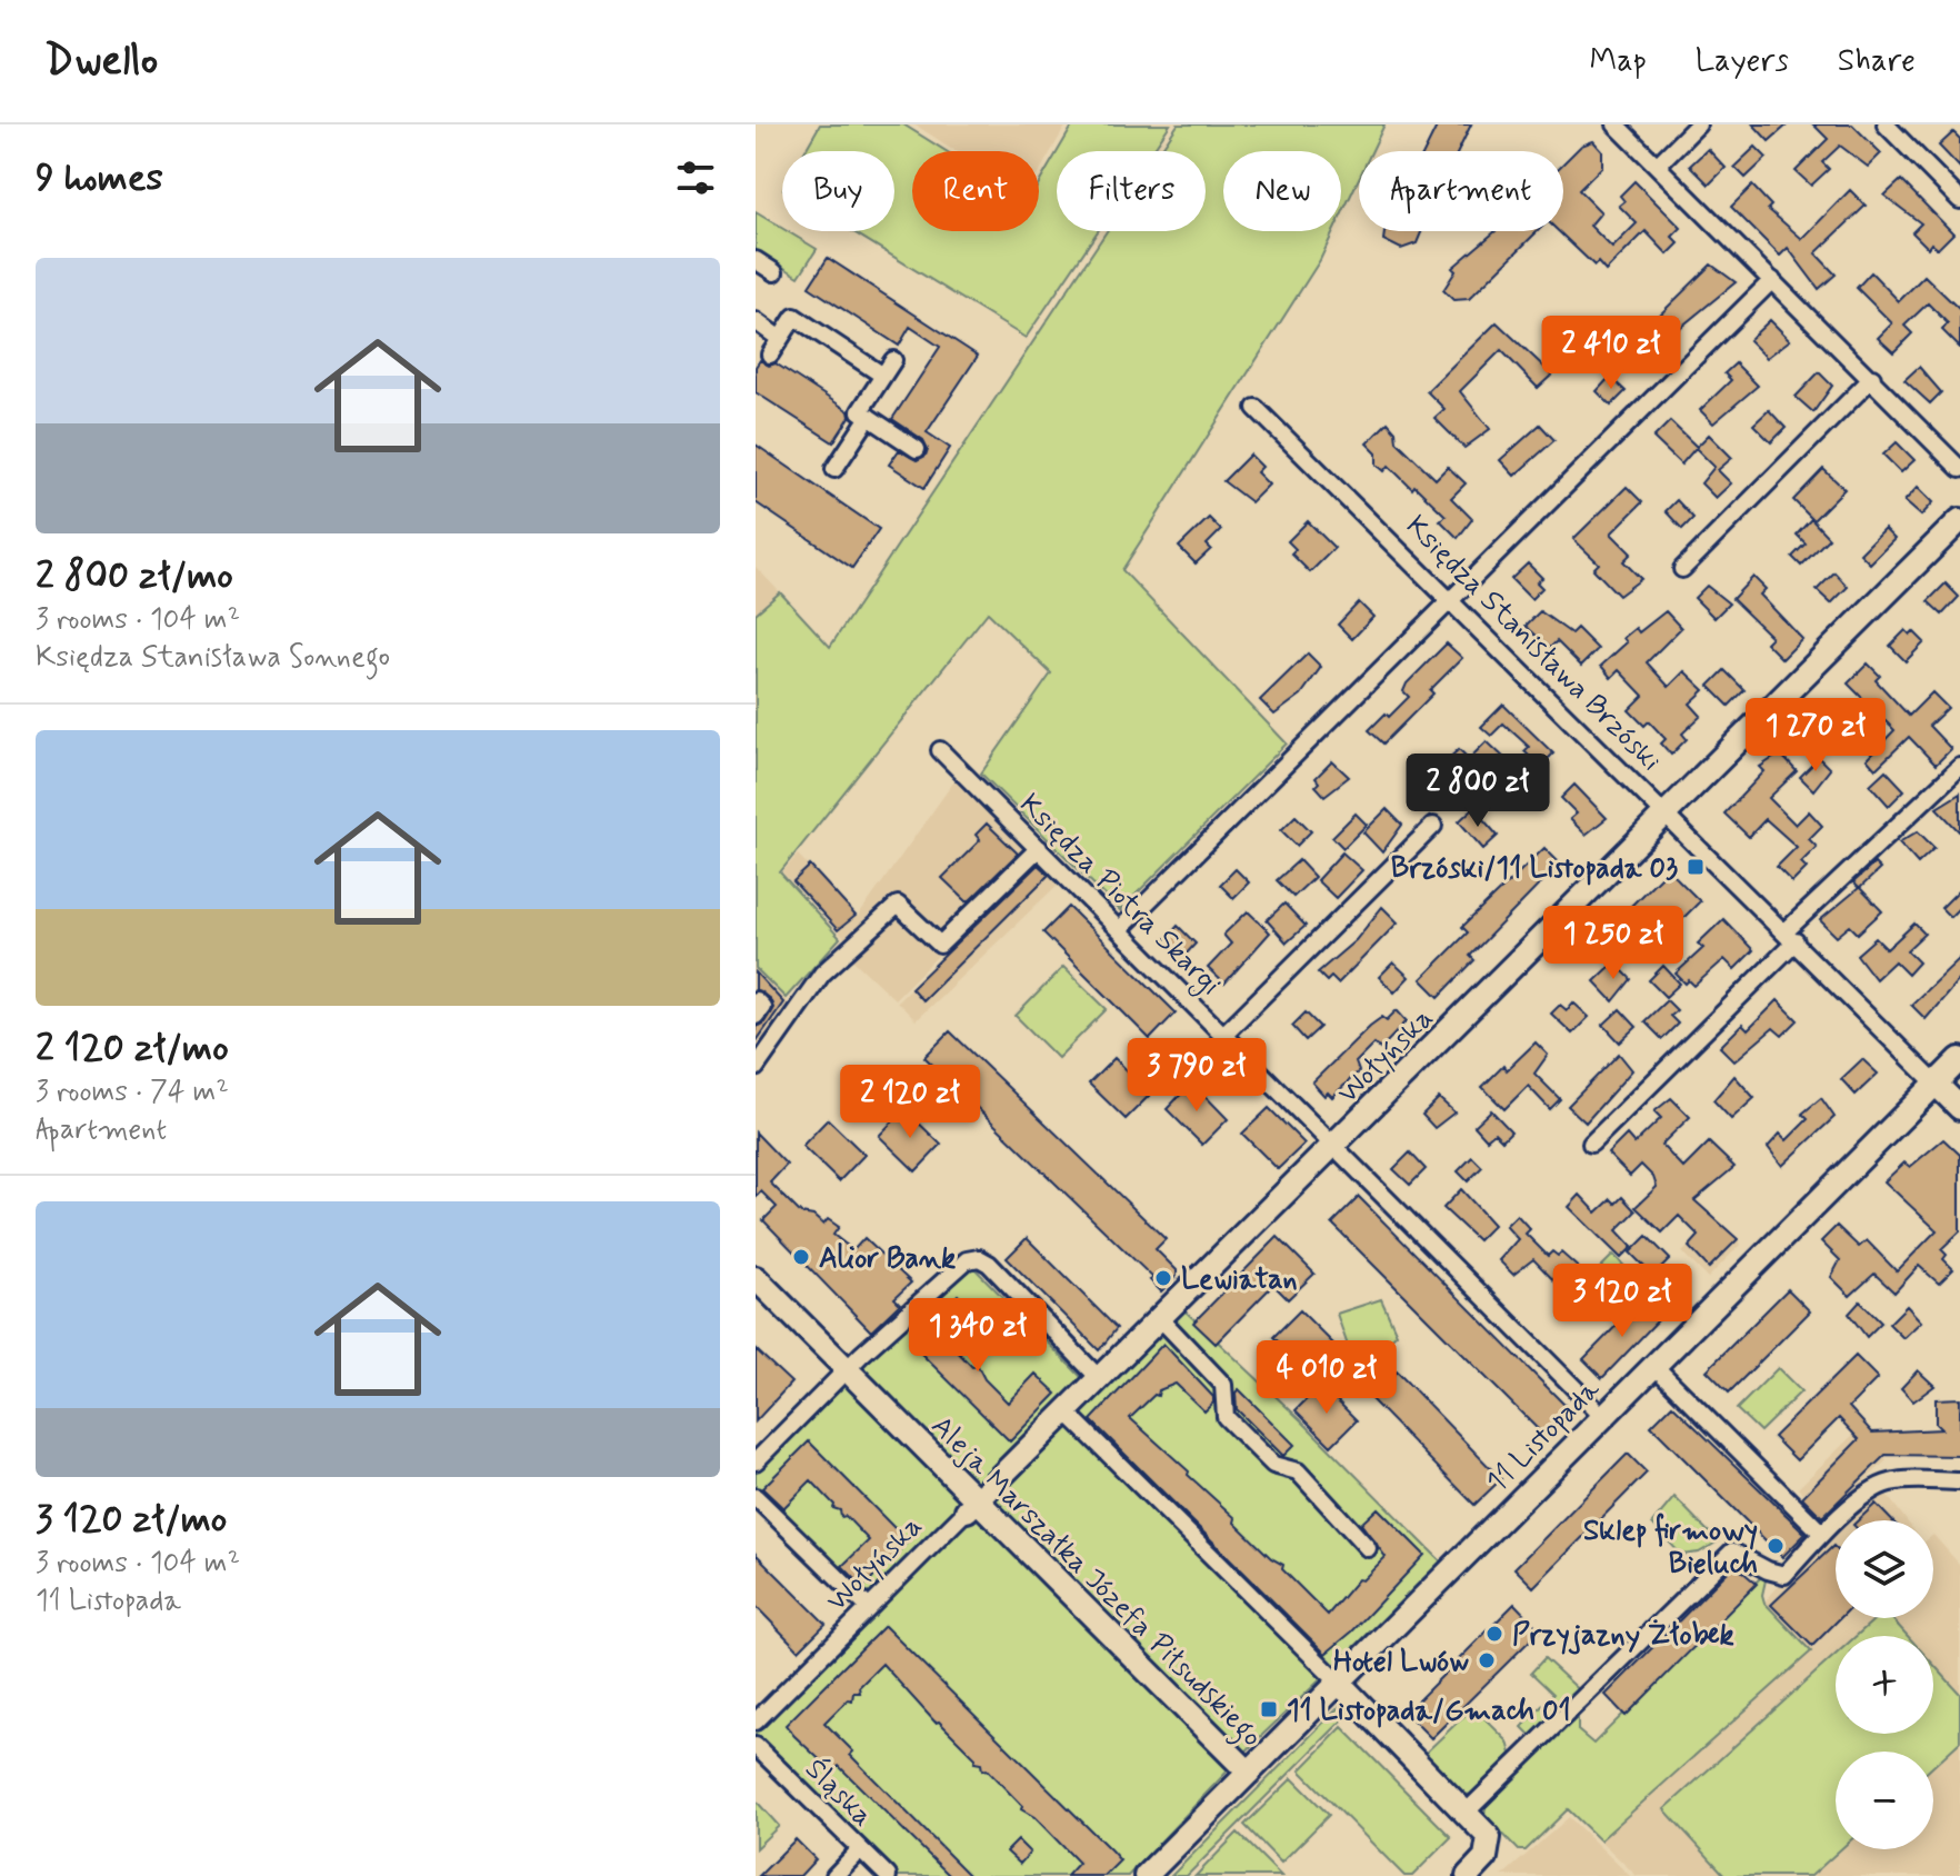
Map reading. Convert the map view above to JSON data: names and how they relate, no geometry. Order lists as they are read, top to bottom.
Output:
{
  "streets": {
    "street": [
      "Księdza Stanisława Brzóski",
      "Księdza Piotra Skargi",
      "Wołyńska",
      "11 Listopada",
      "Aleja Marszałka Józefa Piłsudskiego",
      "Śląska"
    ]
  },
  "crossings": [
    ["Księdza Stanisława Brzóski", "Wołyńska"],
    ["Księdza Stanisława Brzóski", "11 Listopada"],
    ["Księdza Piotra Skargi", "Wołyńska"],
    ["Księdza Piotra Skargi", "11 Listopada"],
    ["Wołyńska", "Aleja Marszałka Józefa Piłsudskiego"],
    ["11 Listopada", "Aleja Marszałka Józefa Piłsudskiego"]
  ],
  "places": {
    "transit": ["Brzóski/11 Listopada 03", "11 Listopada/Gmach 01"],
    "other": [
      "Alior Bank",
      "Lewiatan",
      "Sklep firmowy Bieluch",
      "Przyjazny Żłobek",
      "Hotel Lwów"
    ]
  },
  "page": {
    "header": "Dwello",
    "nav": ["Map", "Layers", "Share"],
    "heading": "9 homes",
    "chip": [
      "Buy",
      "Rent",
      "Filters",
      "New",
      "Apartment"
    ],
    "list": [
      {
        "name": "2 800 zł/mo",
        "note": "3 rooms · 104 m² · Księdza Stanisława Sonnego"
      },
      {
        "name": "2 120 zł/mo",
        "note": "3 rooms · 74 m² · Apartment"
      },
      {
        "name": "3 120 zł/mo",
        "note": "3 rooms · 104 m² · 11 Listopada"
      }
    ],
    "price": [
      "2 410 zł",
      "1 270 zł",
      "2 800 zł",
      "1 250 zł",
      "3 790 zł",
      "2 120 zł",
      "3 120 zł",
      "1 340 zł",
      "4 010 zł"
    ],
    "map_buttons": ["+", "−"]
  }
}
